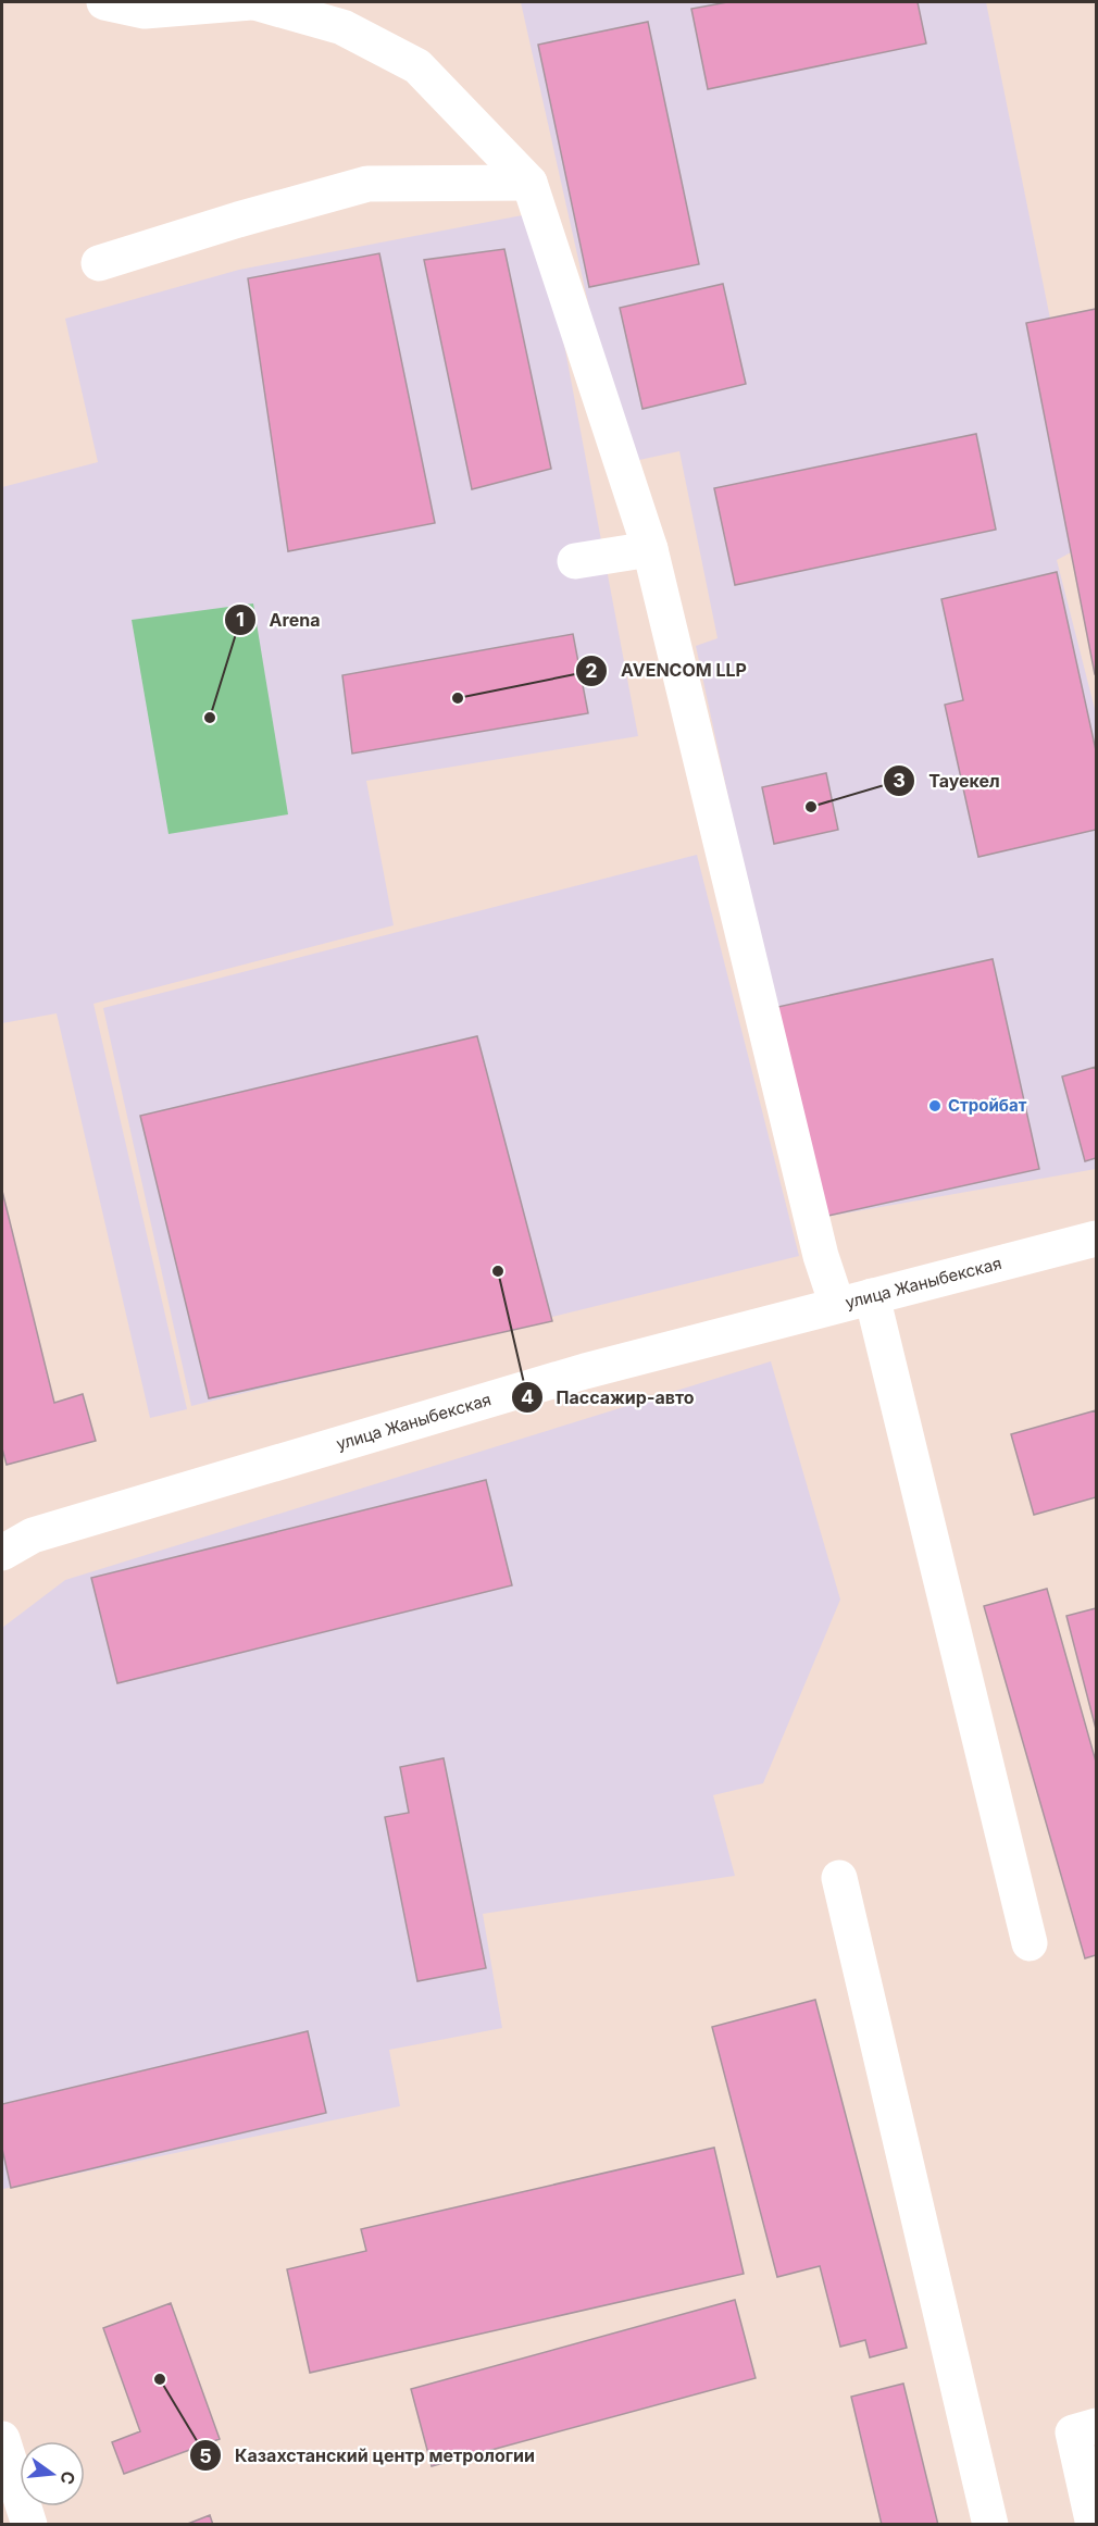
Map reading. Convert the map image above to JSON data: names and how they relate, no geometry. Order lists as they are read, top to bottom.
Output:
{
  "streets": {
    "street": ["улица Жаныбекская"]
  },
  "places": [
    "AVENCOM LLP",
    "Arena",
    "Тауекел",
    "Стройбат",
    "Пассажир-авто",
    "Казахстанский центр метрологии"
  ],
  "north": "right"
}
